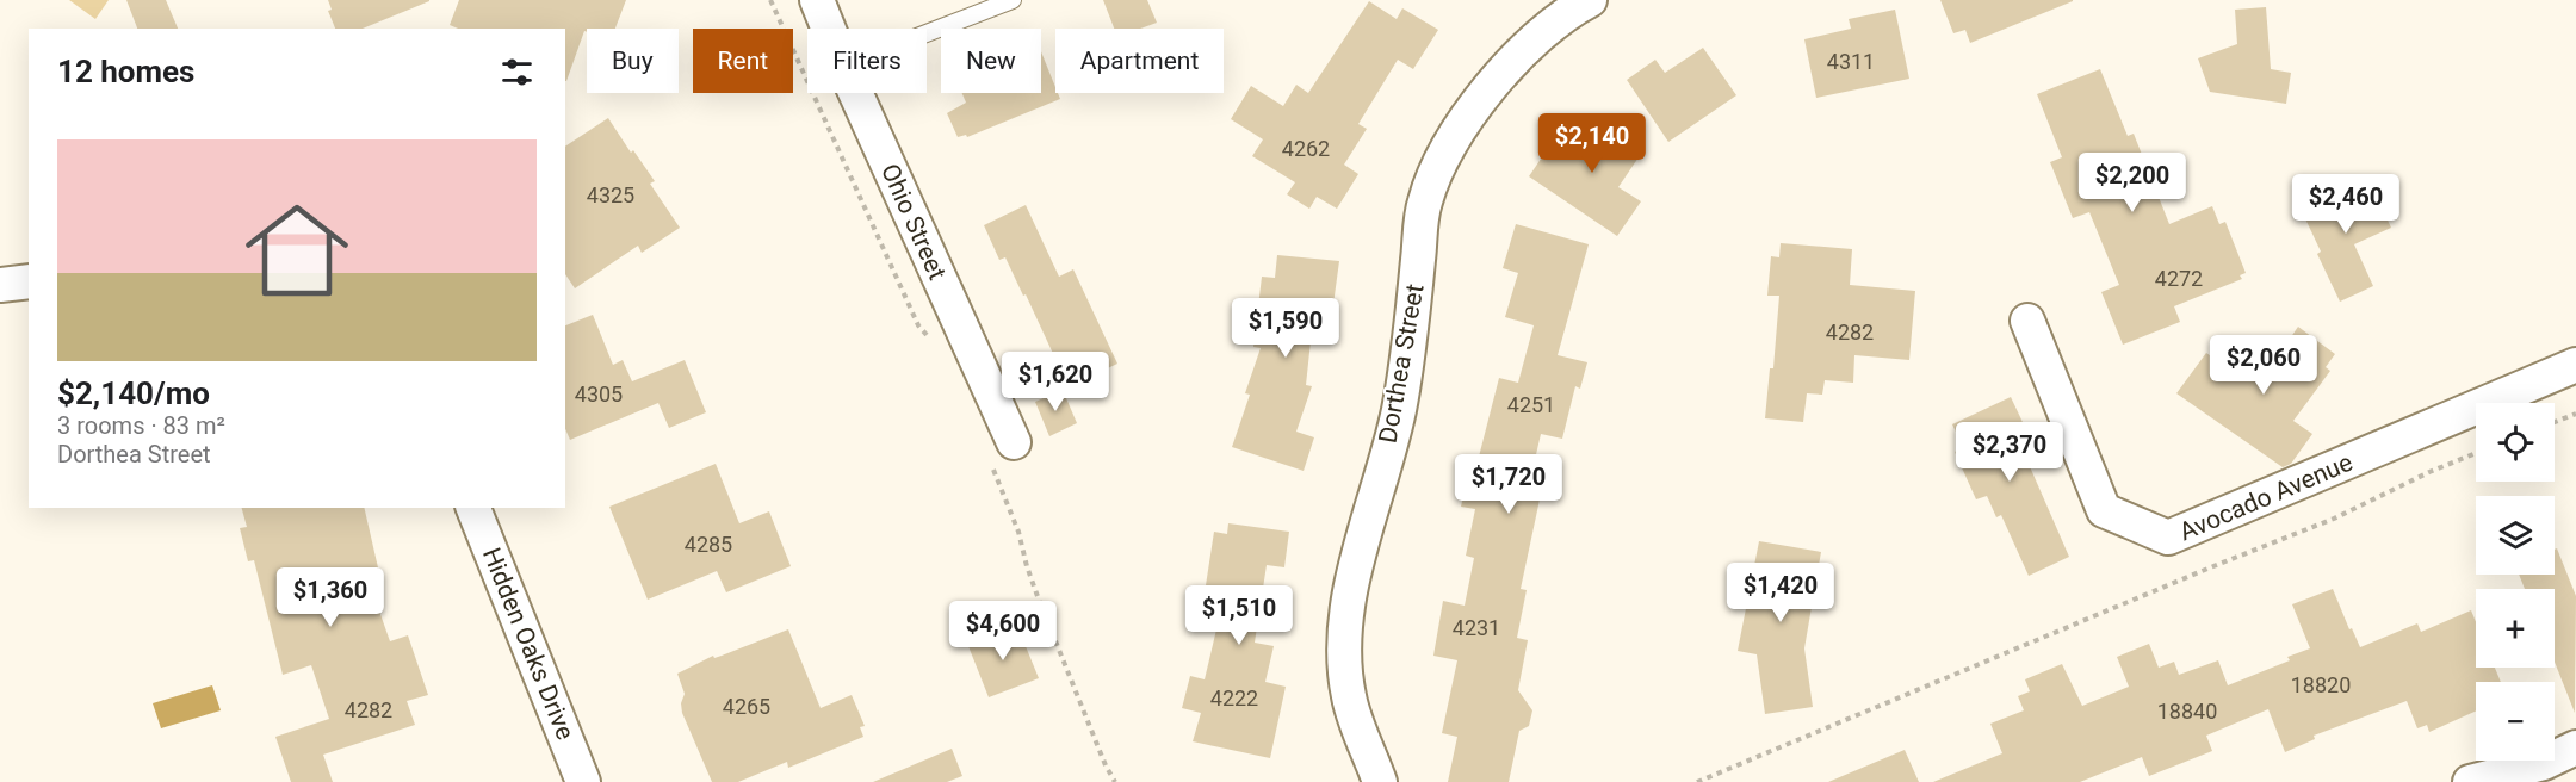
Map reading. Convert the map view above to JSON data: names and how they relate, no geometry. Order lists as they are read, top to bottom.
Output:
{
  "streets": {
    "street": [
      "Ohio Street",
      "Dorthea Street",
      "Avocado Avenue",
      "Hidden Oaks Drive"
    ]
  },
  "house_numbers": [
    "4311",
    "4262",
    "4325",
    "4272",
    "4282",
    "4305",
    "4251",
    "4285",
    "4231",
    "18820",
    "4222",
    "4265",
    "4282",
    "18840"
  ],
  "page": {
    "chip": [
      "Buy",
      "Rent",
      "Filters",
      "New",
      "Apartment"
    ],
    "heading": "12 homes",
    "price": [
      "$2,140",
      "$2,200",
      "$2,460",
      "$1,590",
      "$2,060",
      "$1,620",
      "$2,370",
      "$1,720",
      "$1,420",
      "$1,360",
      "$1,510",
      "$4,600"
    ],
    "list": [
      {
        "name": "$2,140/mo",
        "note": "3 rooms · 83 m² · Dorthea Street"
      }
    ],
    "map_buttons": ["+", "−"]
  }
}
